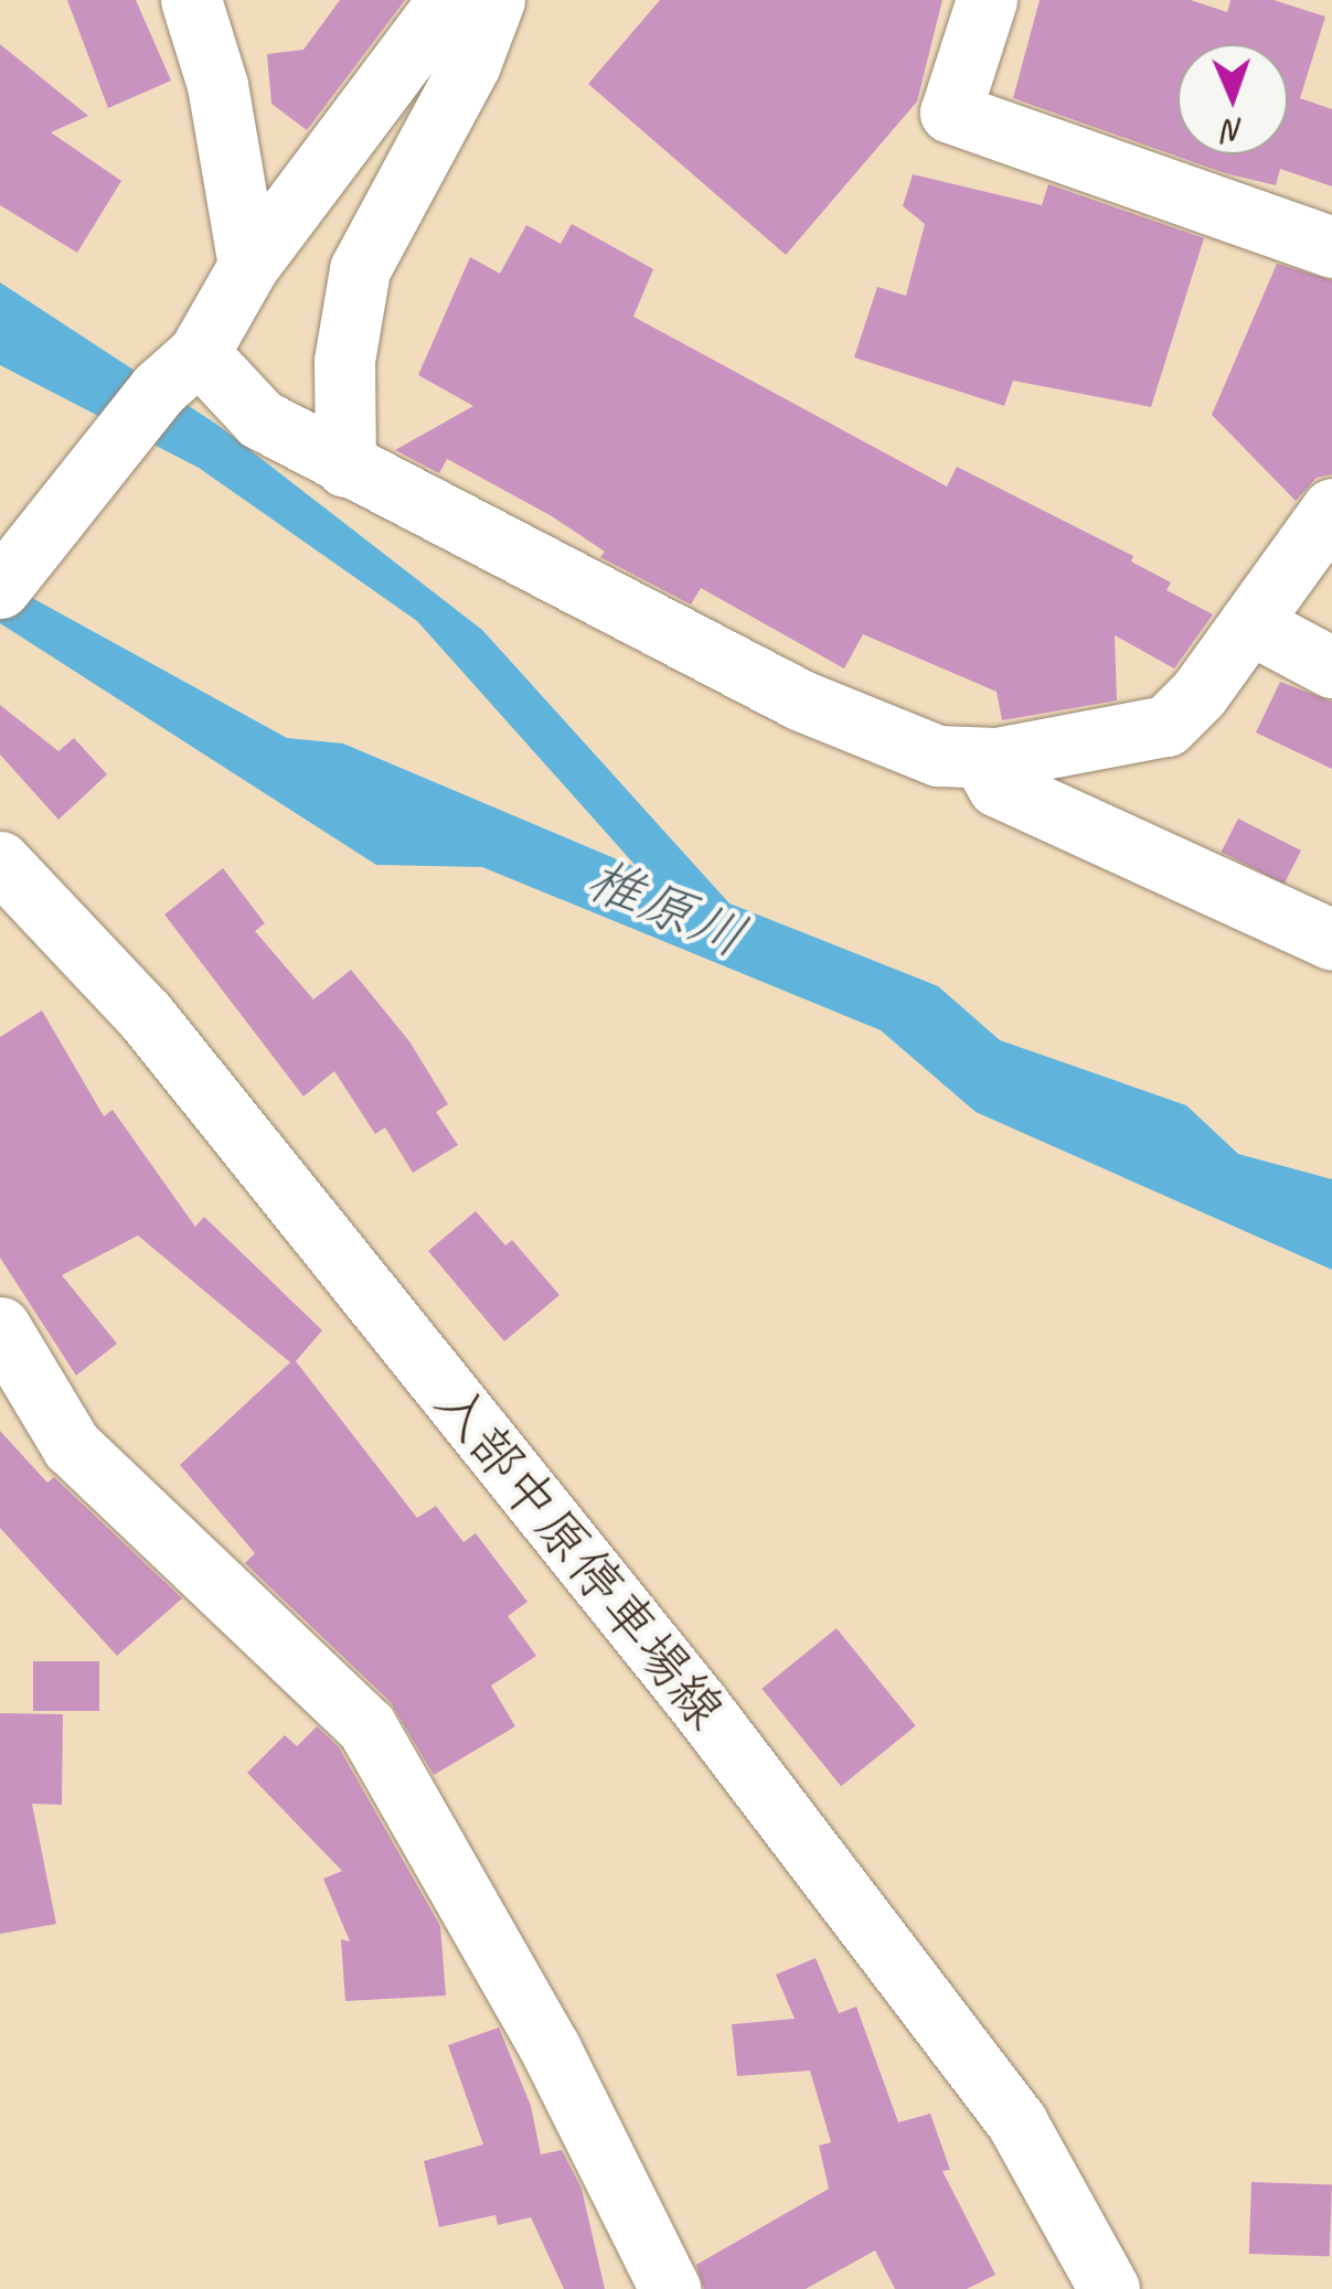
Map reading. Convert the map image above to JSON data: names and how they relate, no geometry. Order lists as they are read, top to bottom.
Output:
{
  "streets": {
    "street": ["入部中原停車場線"]
  },
  "water": ["椎原川"],
  "north": "bottom"
}
